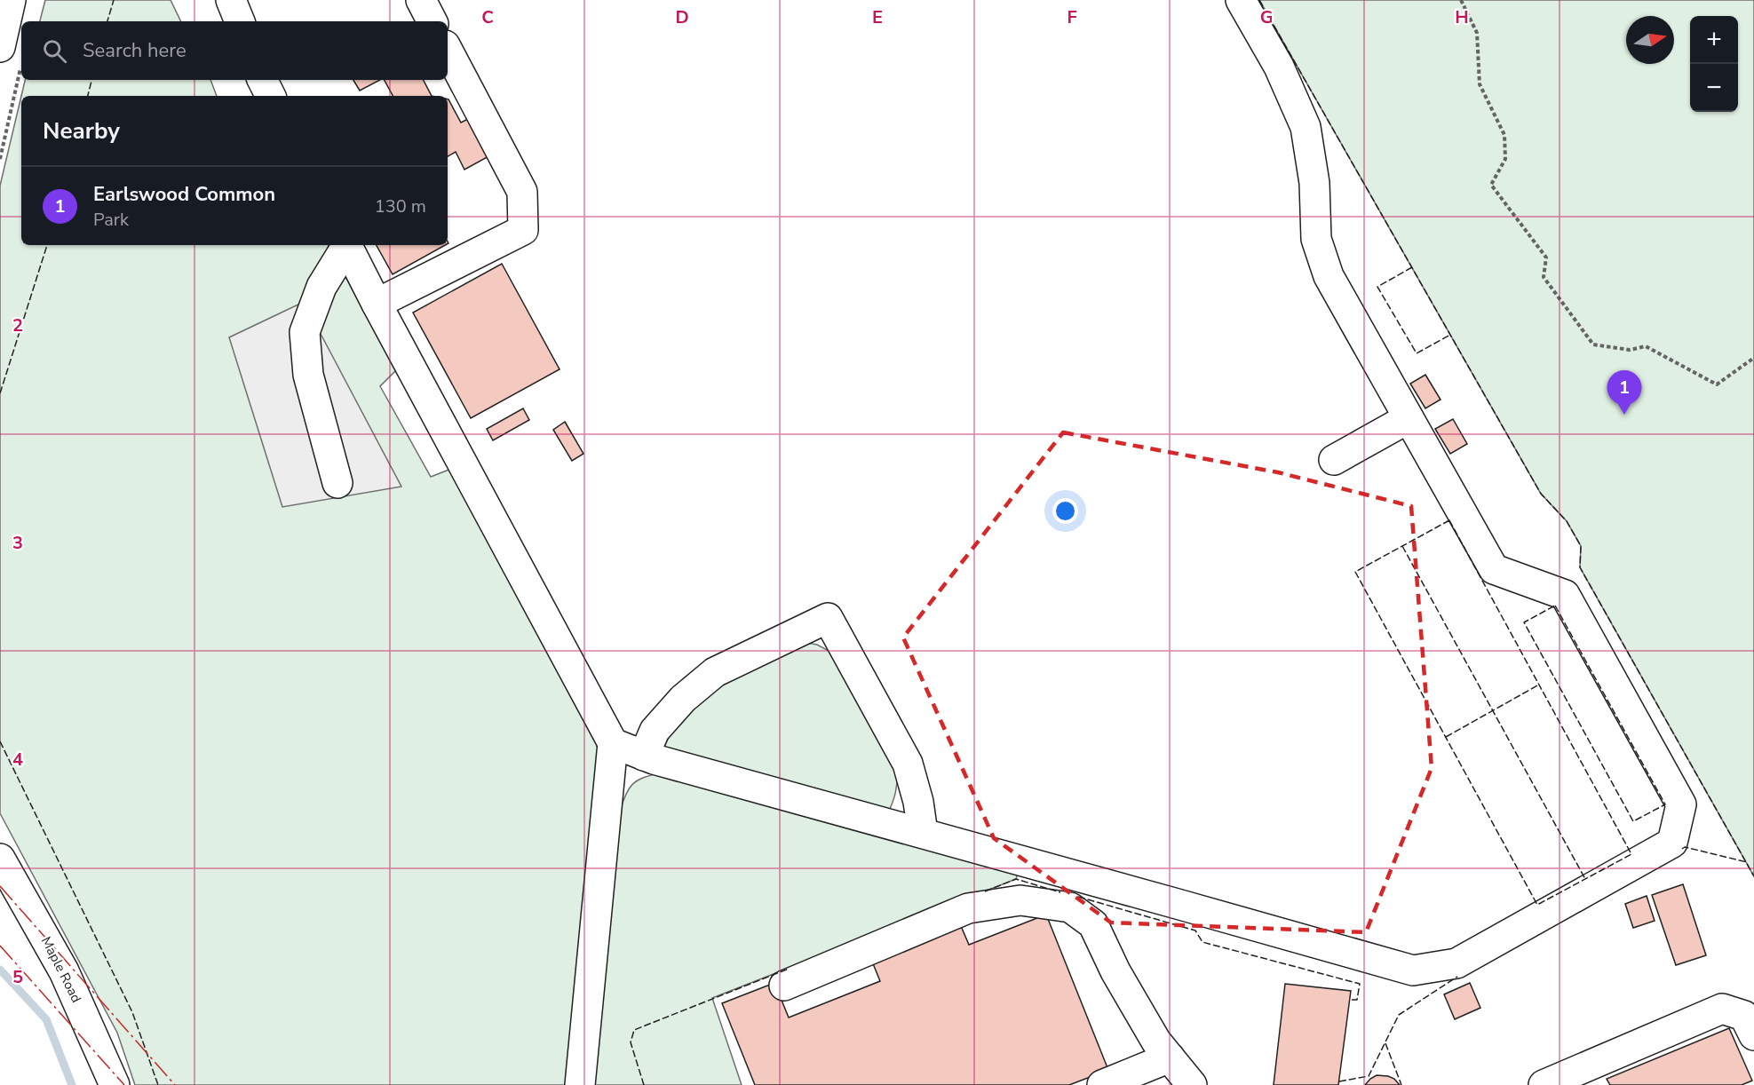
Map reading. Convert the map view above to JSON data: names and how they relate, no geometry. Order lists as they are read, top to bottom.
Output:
{
  "streets": {
    "street": ["Maple Road"]
  },
  "north": "right",
  "page": {
    "map_buttons": ["+", "−"],
    "search": "Search here",
    "heading": "Nearby",
    "list": [
      {
        "mark": "1",
        "name": "Earlswood Common",
        "note": "Park",
        "value": "130 m"
      }
    ],
    "pins": "1"
  },
  "grid": {
    "columns": [
      "C",
      "D",
      "E",
      "F",
      "G",
      "H"
    ],
    "rows": [
      "2",
      "3",
      "4",
      "5"
    ]
  }
}
